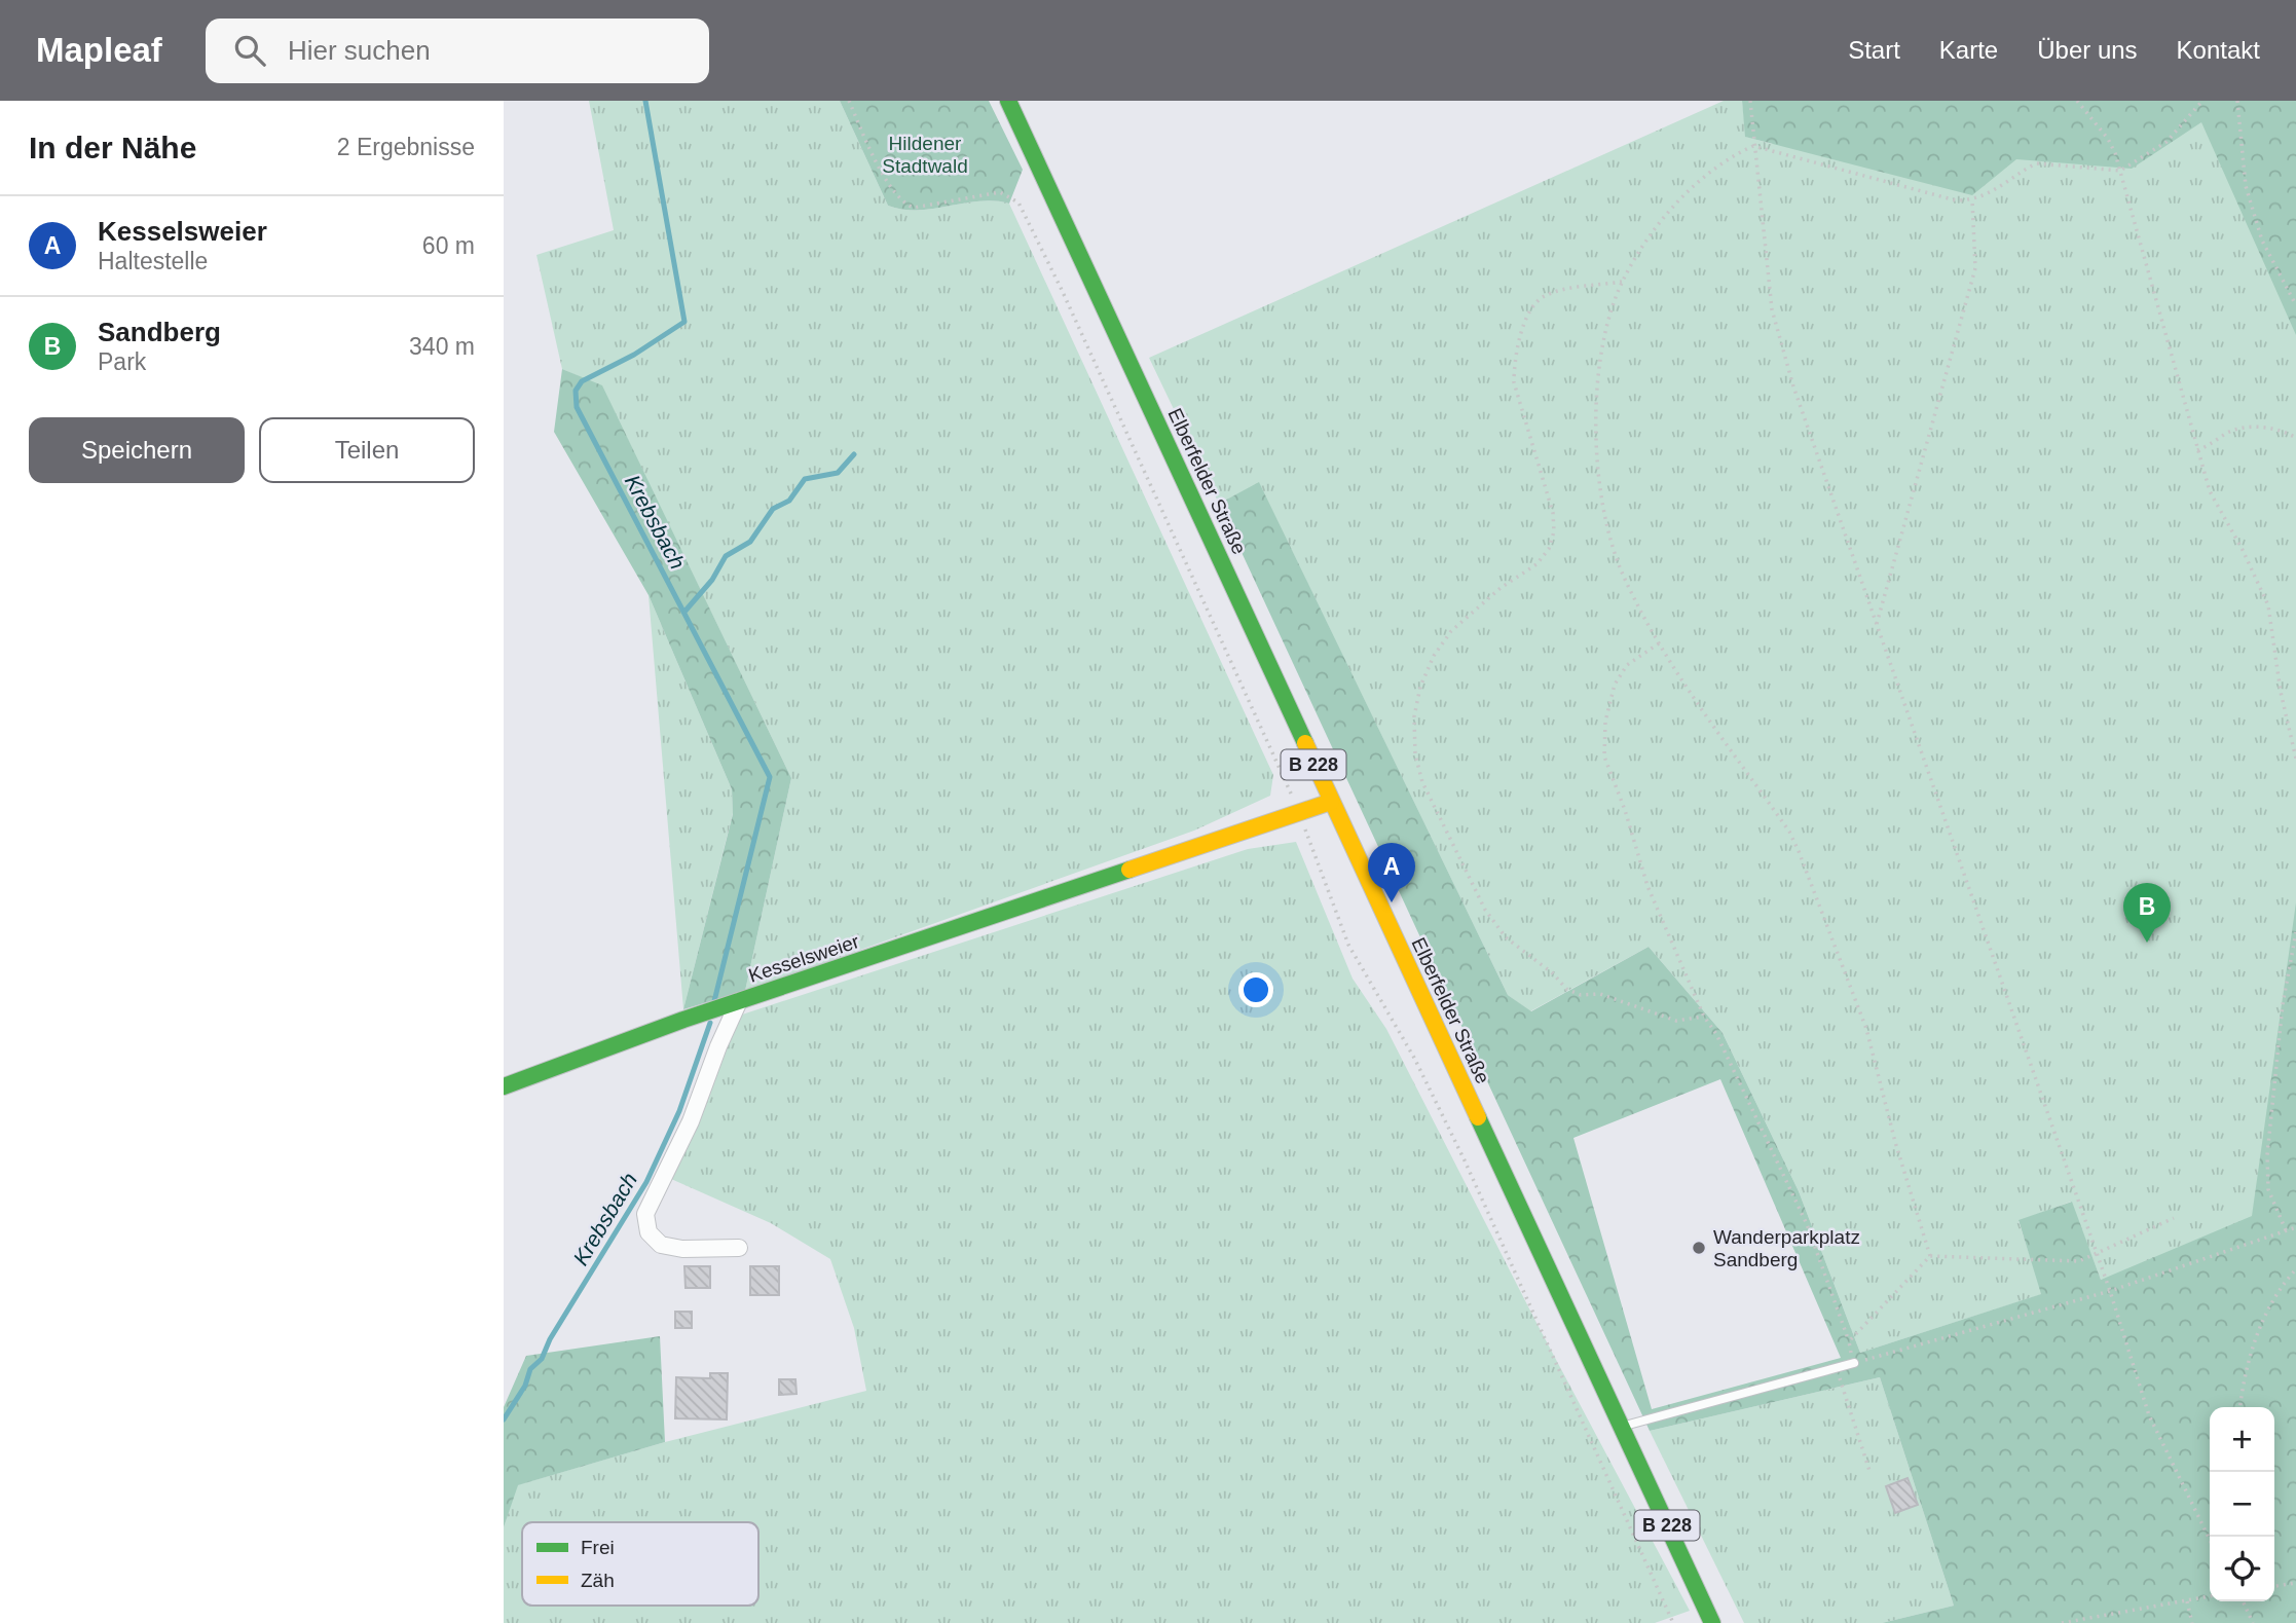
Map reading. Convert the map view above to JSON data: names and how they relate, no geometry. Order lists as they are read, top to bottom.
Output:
{
  "streets": {
    "main road": ["Elberfelder Straße", "B 228", "Kesselsweier"]
  },
  "crossings": [
    ["Elberfelder Straße", "Kesselsweier"]
  ],
  "water": ["Krebsbach"],
  "parks": ["Hildener Stadtwald"],
  "places": ["Wanderparkplatz Sandberg"],
  "legend": ["Frei", "Zäh"],
  "page": {
    "header": "Mapleaf",
    "search": "Hier suchen",
    "nav": [
      "Start",
      "Karte",
      "Über uns",
      "Kontakt"
    ],
    "heading": ["In der Nähe", "2 Ergebnisse"],
    "list": [
      {
        "mark": "A",
        "name": "Kesselsweier",
        "note": "Haltestelle",
        "value": "60 m"
      },
      {
        "mark": "B",
        "name": "Sandberg",
        "note": "Park",
        "value": "340 m"
      }
    ],
    "buttons": ["Speichern", "Teilen"],
    "pins": ["A", "B"],
    "map_buttons": ["+", "−"]
  }
}
